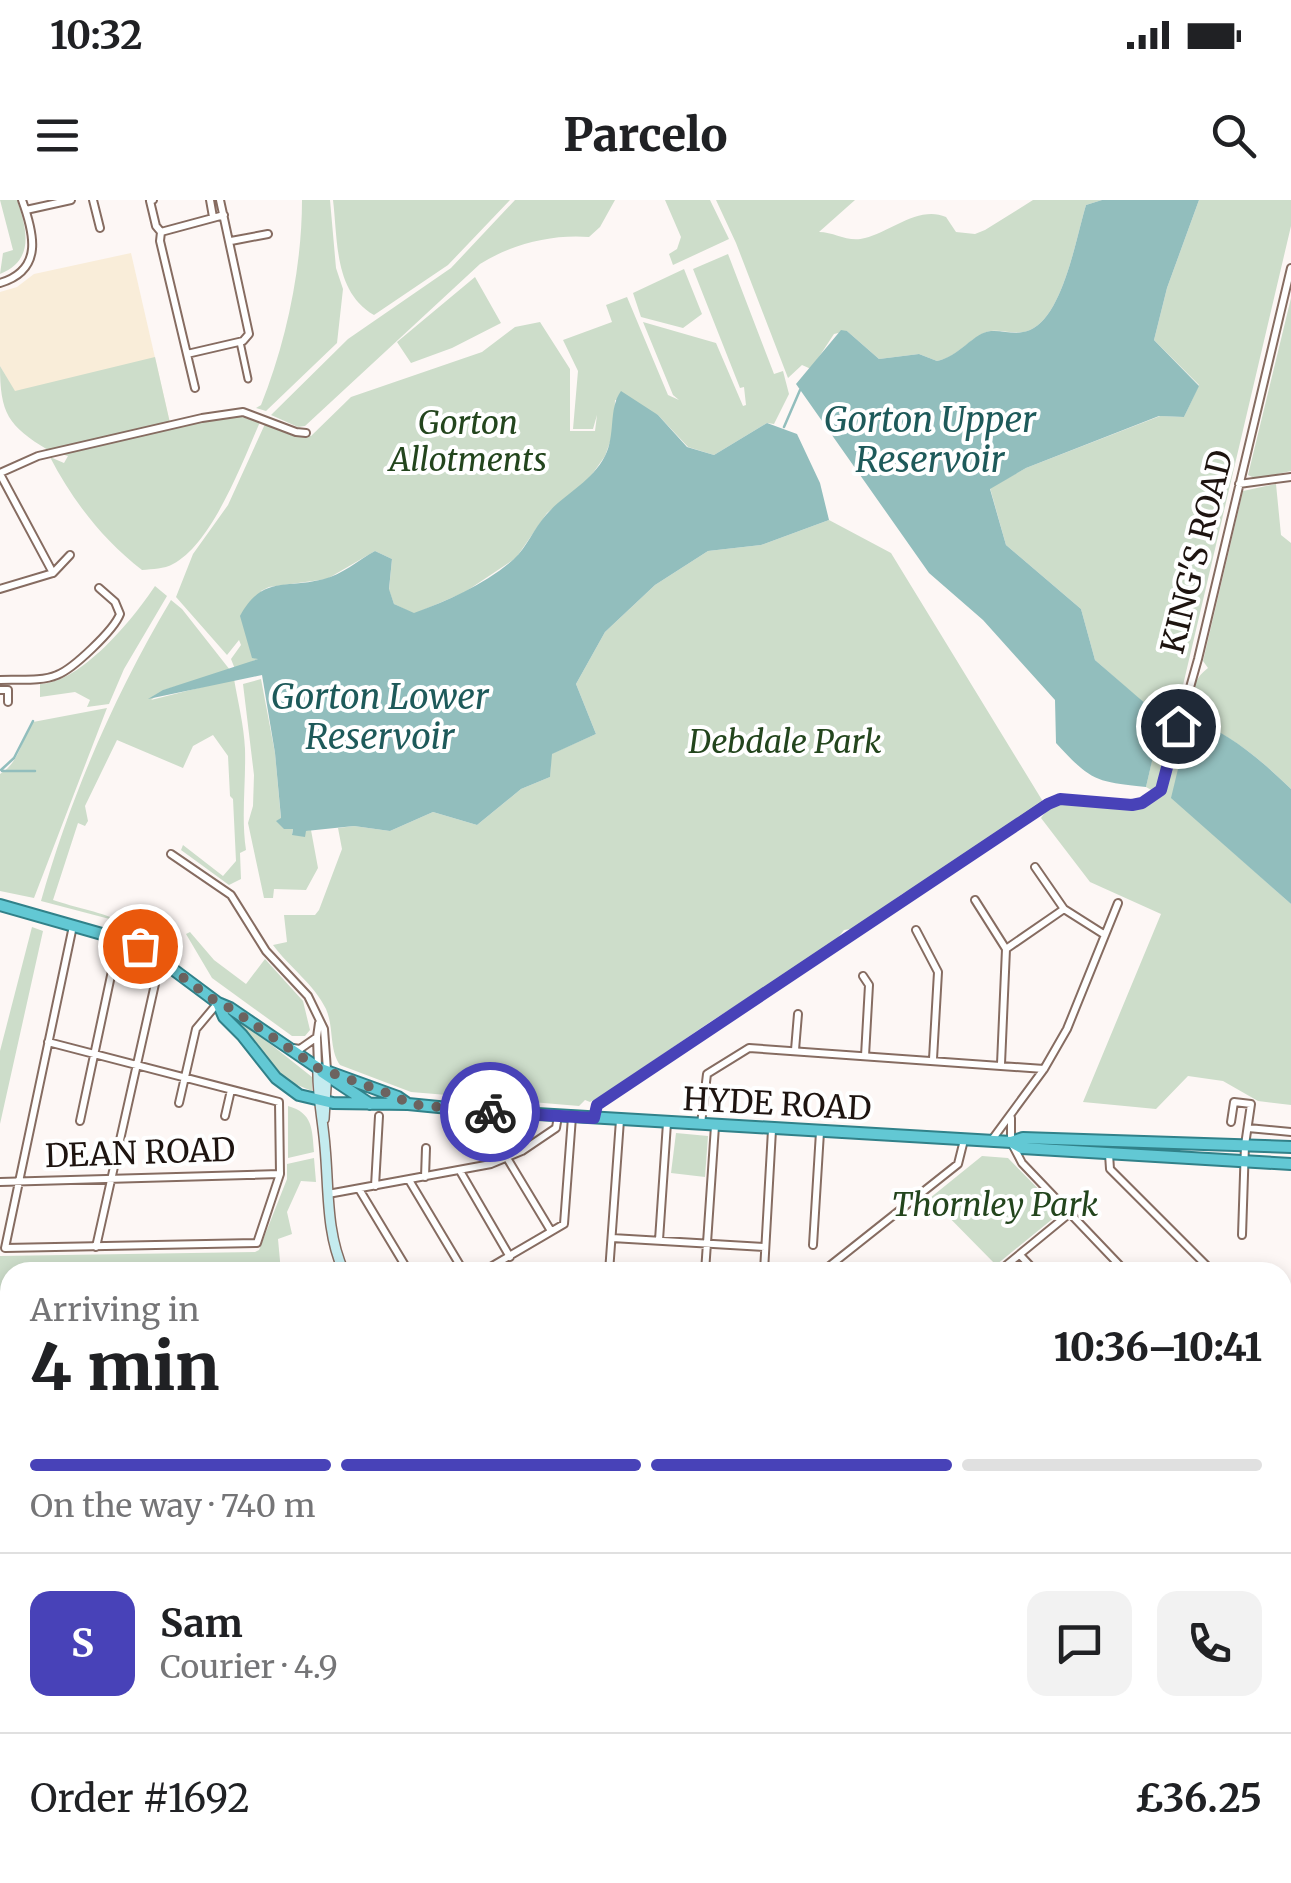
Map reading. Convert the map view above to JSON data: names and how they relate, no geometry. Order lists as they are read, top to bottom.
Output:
{
  "streets": {
    "highway": ["HYDE ROAD"],
    "street": ["KING'S ROAD", "DEAN ROAD"]
  },
  "crossings": [
    ["KING'S ROAD", "HYDE ROAD"]
  ],
  "water": ["Gorton Upper Reservoir", "Gorton Lower Reservoir"],
  "parks": ["Gorton Allotments", "Debdale Park", "Thornley Park"],
  "page": {
    "status": "10:32",
    "header": "Parcelo",
    "heading": ["4 min", "Arriving in", "10:36–10:41"],
    "panel": [
      "Sam",
      "Courier · 4.9",
      "Order #1692",
      "£36.25"
    ],
    "bar": "On the way · 740 m",
    "round": "S"
  }
}
